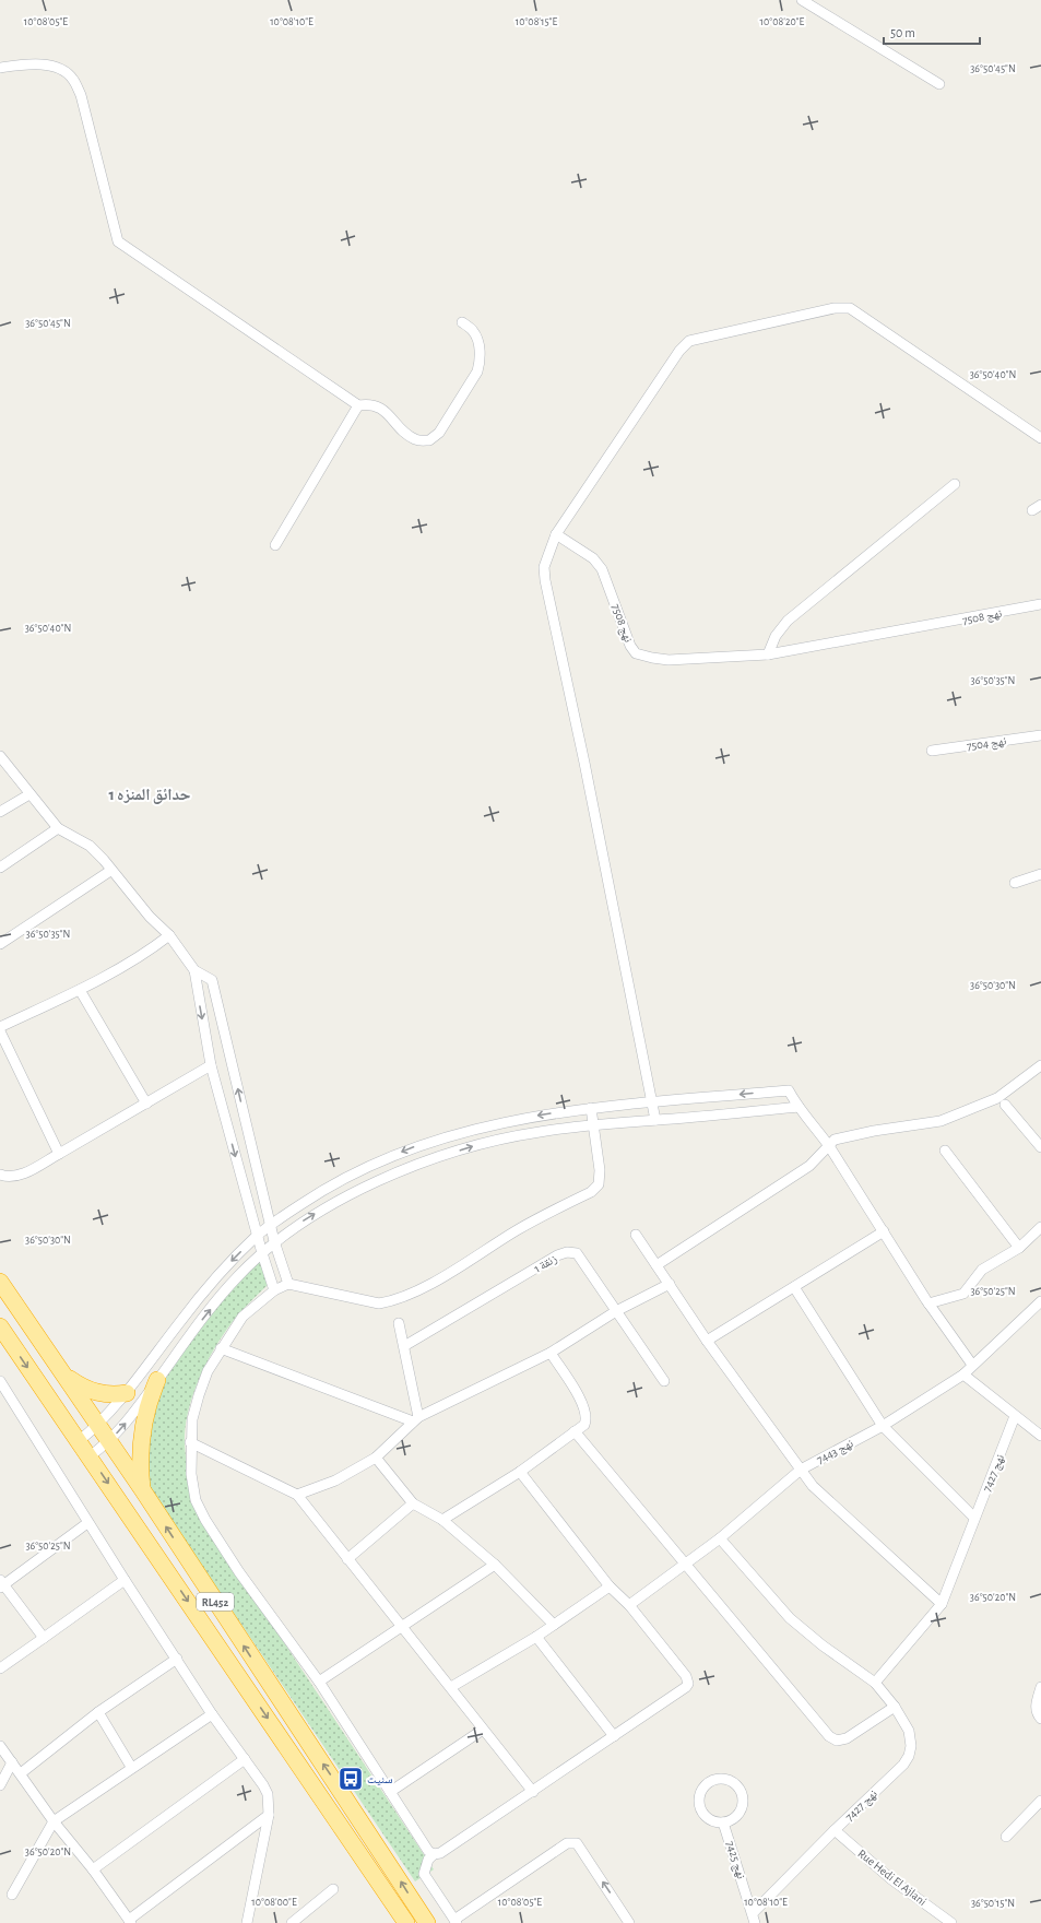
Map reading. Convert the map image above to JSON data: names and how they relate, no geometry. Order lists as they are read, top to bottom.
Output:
{
  "streets": {
    "highway": ["RL452"],
    "street": [
      "نهج 7508",
      "نهج 7504",
      "زنقة 1",
      "نهج 7443",
      "نهج 7427",
      "نهج 7425",
      "Rue Hedi El Ajlani"
    ]
  },
  "crossings": [
    ["نهج 7443", "نهج 7427"],
    ["نهج 7427", "نهج 7425"],
    ["نهج 7427", "Rue Hedi El Ajlani"]
  ],
  "districts": ["حدائق المنزه 1"],
  "places": {
    "bus stop": ["سنيت"]
  },
  "scale_bar": "50 m",
  "coordinates": [
    "10°08'05\"E",
    "10°08'10\"E",
    "10°08'15\"E",
    "10°08'20\"E",
    "36°50'45\"N",
    "36°50'40\"N",
    "36°50'35\"N",
    "36°50'30\"N",
    "36°50'25\"N",
    "36°50'20\"N",
    "10°08'00\"E",
    "36°50'15\"N"
  ]
}
